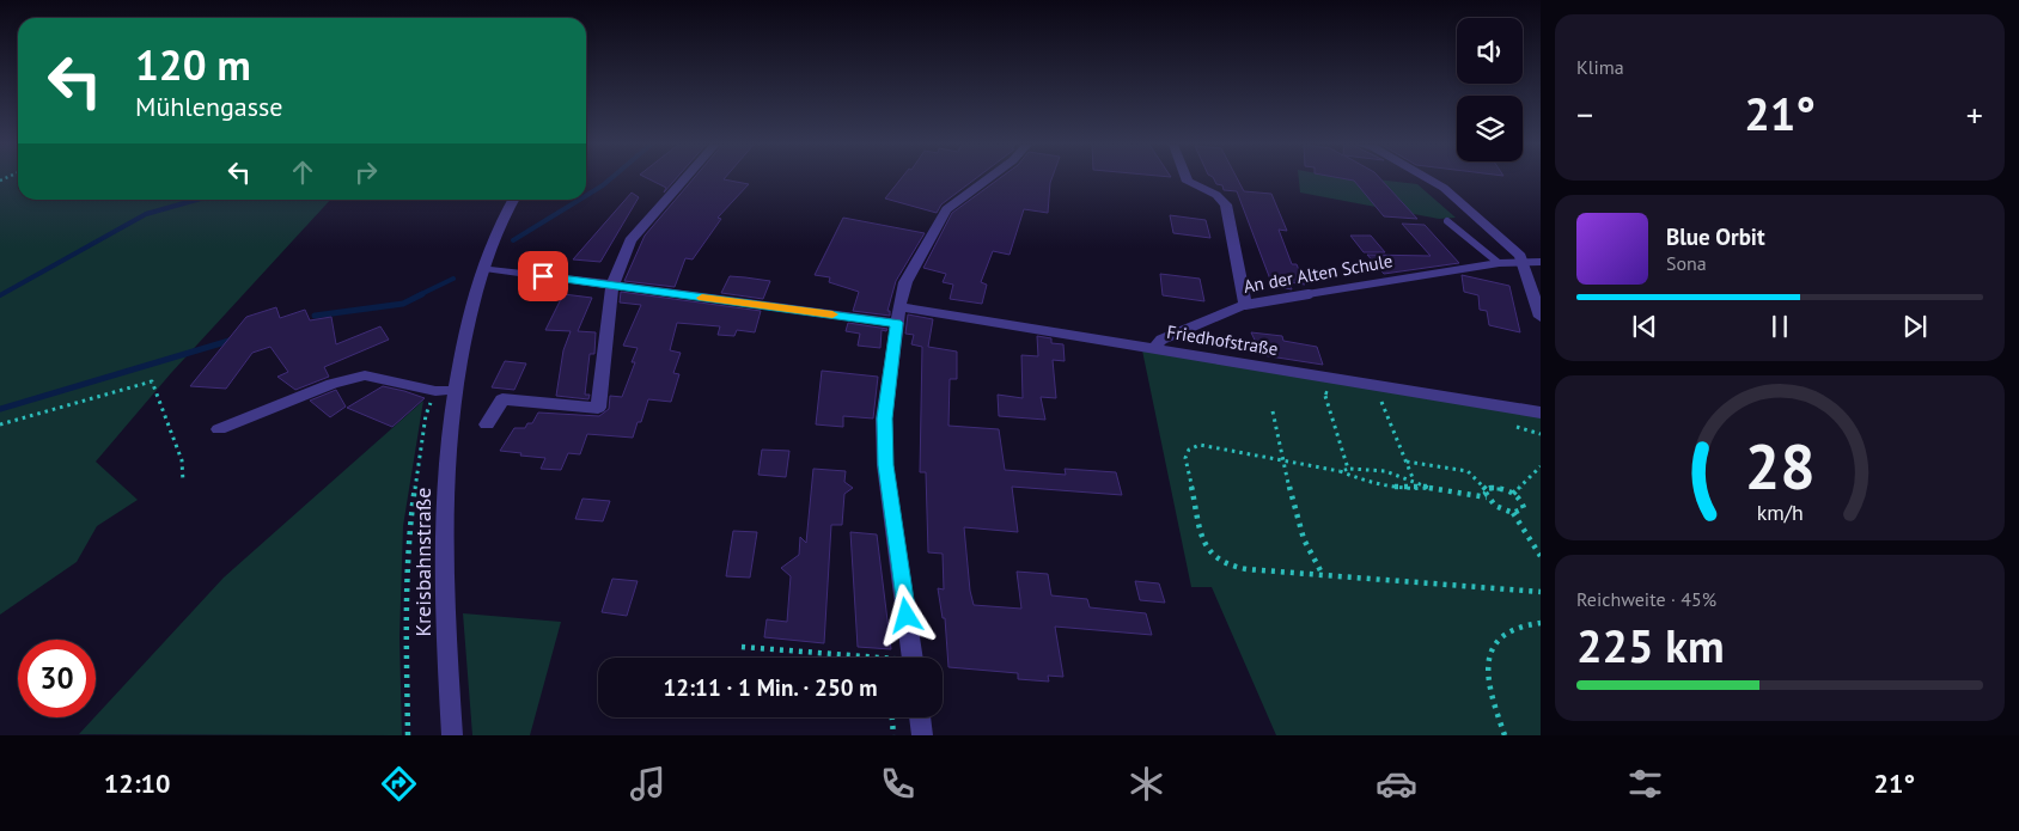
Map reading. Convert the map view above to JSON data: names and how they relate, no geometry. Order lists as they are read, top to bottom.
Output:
{
  "streets": {
    "street": ["An der Alten Schule", "Friedhofstraße", "Kreisbahnstraße"]
  },
  "crossings": [
    ["An der Alten Schule", "Friedhofstraße"],
    ["Friedhofstraße", "Kreisbahnstraße"]
  ],
  "page": {
    "tile": [
      "Klima",
      ["Reichweite · 45%", "225 km"]
    ],
    "turn": ["120 m", "Mühlengasse"],
    "heat": ["−", "21°", "+"],
    "song": ["Blue Orbit", "Sona"],
    "limit": "30",
    "trip": "12:11 · 1 Min. · 250 m",
    "tabs": ["12:10", "21°"],
    "gauge": ["28", "km/h"]
  }
}
